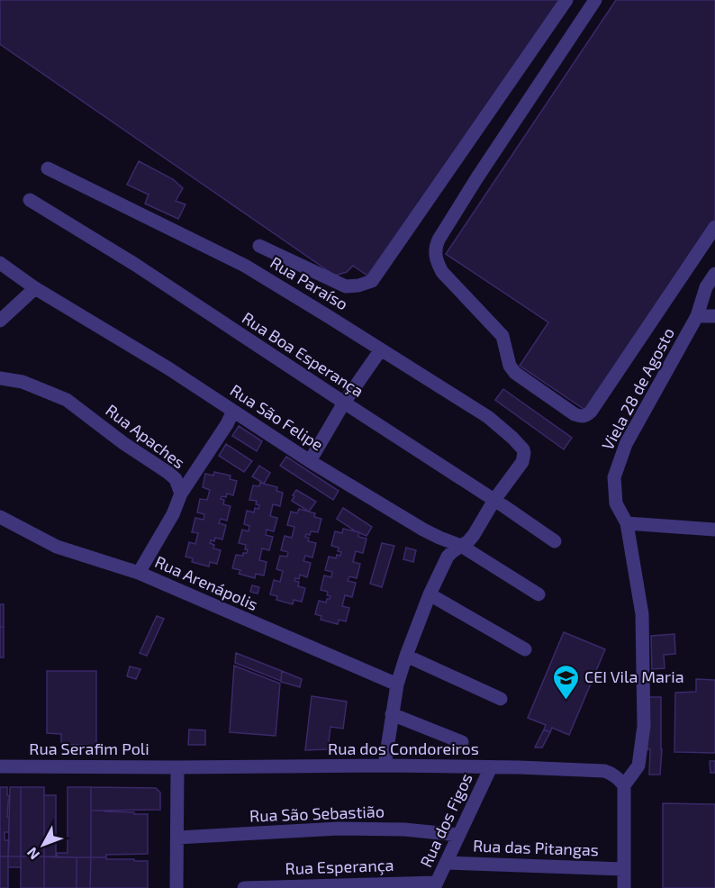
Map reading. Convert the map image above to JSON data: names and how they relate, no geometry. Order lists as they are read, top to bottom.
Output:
{
  "streets": {
    "street": [
      "Rua Paraíso",
      "Rua Boa Esperança",
      "Viela 28 de Agosto",
      "Rua São Felipe",
      "Rua Apaches",
      "Rua Arenápolis",
      "Rua Serafim Poli",
      "Rua dos Condoreiros",
      "Rua São Sebastião",
      "Rua dos Figos",
      "Rua das Pitangas",
      "Rua Esperança"
    ]
  },
  "crossings": [
    ["Rua Paraíso", "Rua Boa Esperança"],
    ["Viela 28 de Agosto", "Rua dos Condoreiros"],
    ["Rua Apaches", "Rua Arenápolis"],
    ["Rua Serafim Poli", "Rua dos Condoreiros"],
    ["Rua dos Condoreiros", "Rua dos Figos"],
    ["Rua São Sebastião", "Rua dos Figos"],
    ["Rua dos Figos", "Rua das Pitangas"],
    ["Rua dos Figos", "Rua Esperança"]
  ],
  "places": {
    "school or university": ["CEI Vila Maria"]
  },
  "north": "bottom left"
}
